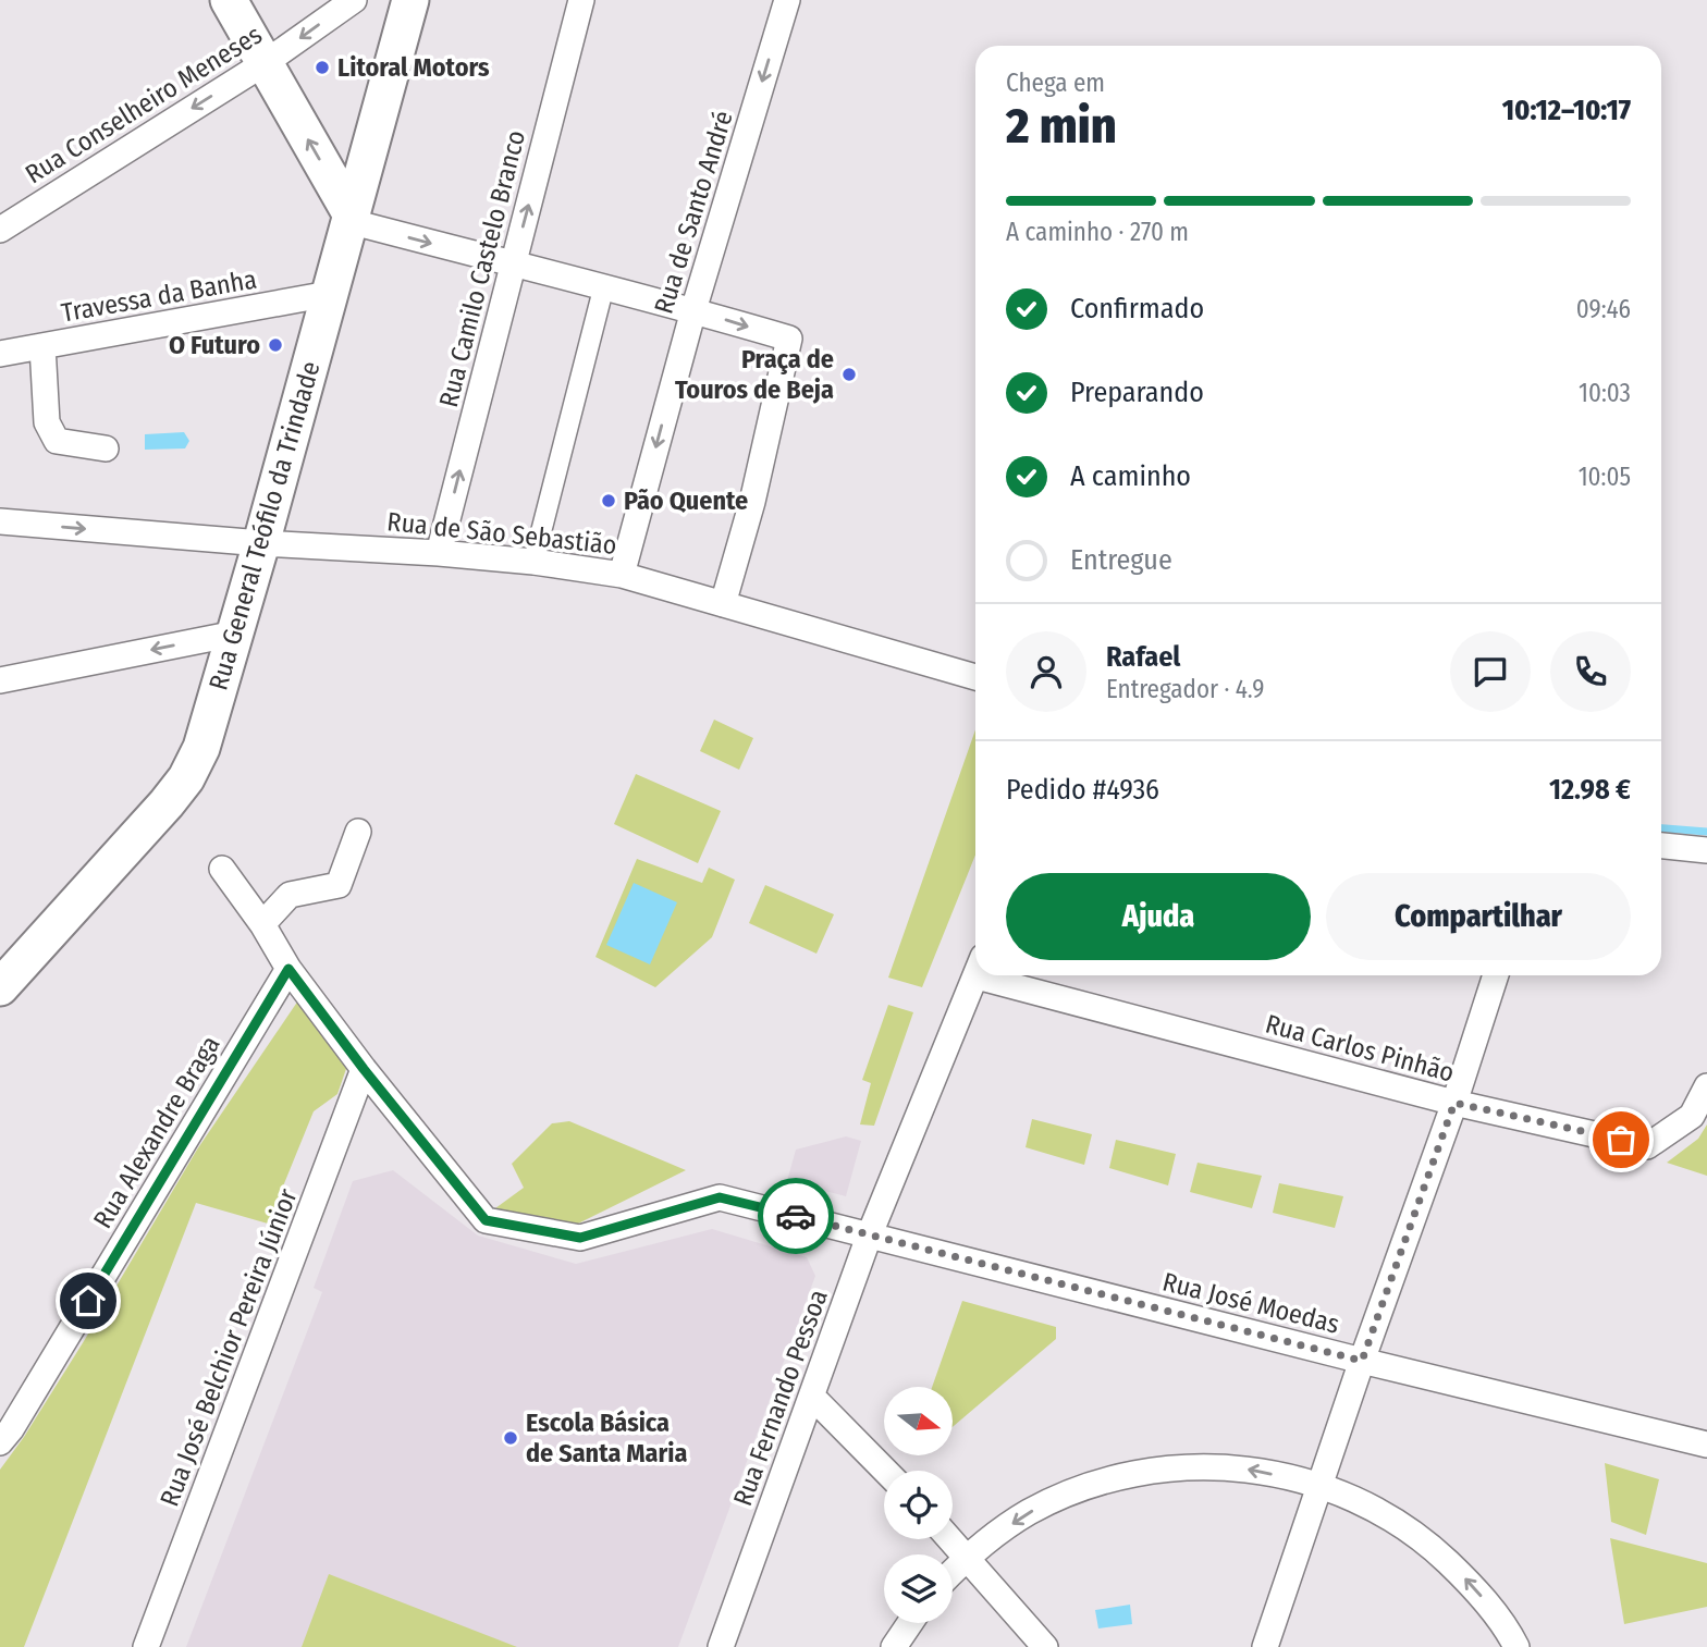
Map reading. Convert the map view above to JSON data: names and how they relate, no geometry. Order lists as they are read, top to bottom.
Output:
{
  "streets": {
    "main road": ["Rua General Teófilo da Trindade"],
    "street": [
      "Rua Conselheiro Meneses",
      "Rua de Santo André",
      "Rua Camilo Castelo Branco",
      "Travessa da Banha",
      "Rua de São Sebastião",
      "Rua Carlos Pinhão",
      "Rua Alexandre Braga",
      "Rua José Moedas",
      "Rua José Belchior Pereira Júnior",
      "Rua Fernando Pessoa"
    ]
  },
  "crossings": [
    ["Rua de Santo André", "Rua de São Sebastião"],
    ["Rua Camilo Castelo Branco", "Rua de São Sebastião"],
    ["Travessa da Banha", "Rua General Teófilo da Trindade"],
    ["Rua General Teófilo da Trindade", "Rua de São Sebastião"],
    ["Rua Alexandre Braga", "Rua José Moedas"],
    ["Rua José Moedas", "Rua José Belchior Pereira Júnior"],
    ["Rua José Moedas", "Rua Fernando Pessoa"]
  ],
  "one_way": ["Rua Conselheiro Meneses"],
  "places": [
    "Litoral Motors",
    "O Futuro",
    "Praça de Touros de Beja",
    "Pão Quente",
    "Escola Básica de Santa Maria"
  ],
  "north": "right",
  "page": {
    "heading": ["2 min", "Chega em", "10:12–10:17"],
    "panel": [
      "Rafael",
      "Entregador · 4.9",
      "Pedido #4936",
      "12.98 €"
    ],
    "bar": "A caminho · 270 m",
    "list": [
      ["Confirmado", "09:46"],
      ["Preparando", "10:03"],
      ["A caminho", "10:05"],
      "Entregue"
    ],
    "buttons": ["Ajuda", "Compartilhar"]
  }
}
